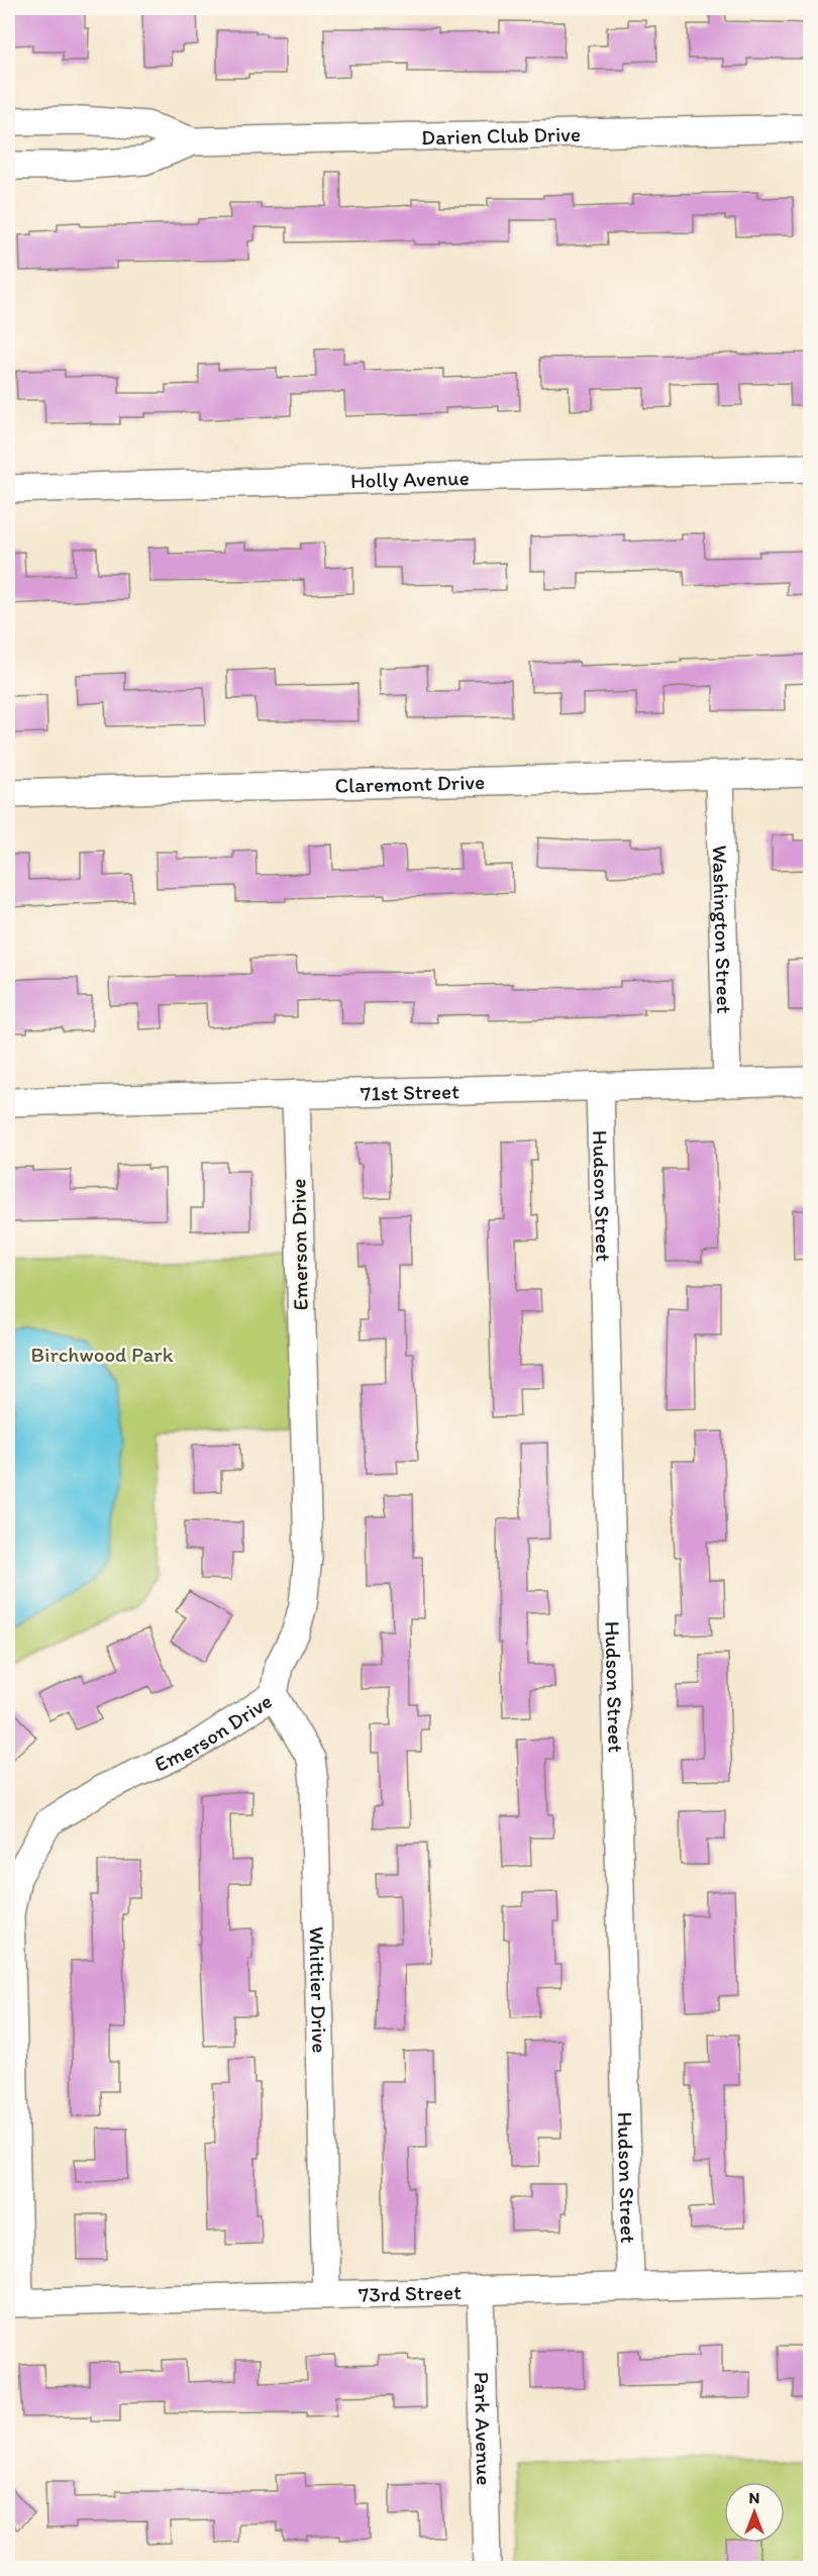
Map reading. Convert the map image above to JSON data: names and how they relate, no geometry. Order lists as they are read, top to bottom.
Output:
{
  "streets": {
    "street": [
      "Darien Club Drive",
      "Holly Avenue",
      "Claremont Drive",
      "Washington Street",
      "71st Street",
      "Hudson Street",
      "Emerson Drive",
      "Whittier Drive",
      "73rd Street",
      "Park Avenue"
    ]
  },
  "crossings": [
    ["Claremont Drive", "Washington Street"],
    ["Washington Street", "71st Street"],
    ["71st Street", "Hudson Street"],
    ["71st Street", "Emerson Drive"],
    ["Hudson Street", "73rd Street"],
    ["Emerson Drive", "Whittier Drive"],
    ["Emerson Drive", "73rd Street"],
    ["Whittier Drive", "73rd Street"],
    ["73rd Street", "Park Avenue"]
  ],
  "parks": ["Birchwood Park"],
  "north": "top"
}
